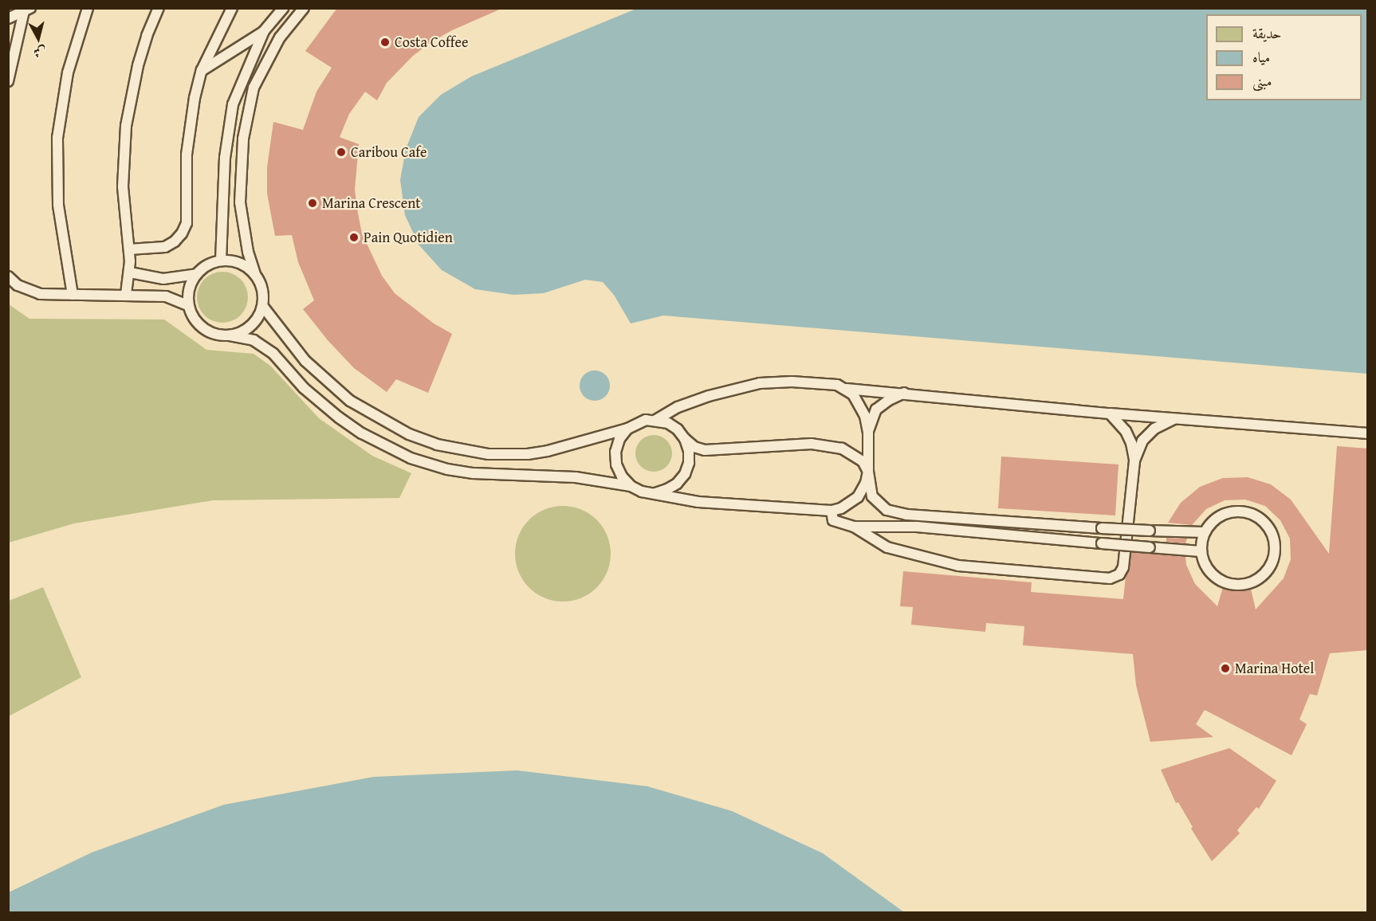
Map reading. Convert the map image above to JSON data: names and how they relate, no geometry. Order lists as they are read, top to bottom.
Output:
{
  "places": [
    "Costa Coffee",
    "Caribou Cafe",
    "Marina Crescent",
    "Pain Quotidien",
    "Marina Hotel"
  ],
  "legend": ["حديقة", "مياه", "مبنى"],
  "north": "bottom"
}
